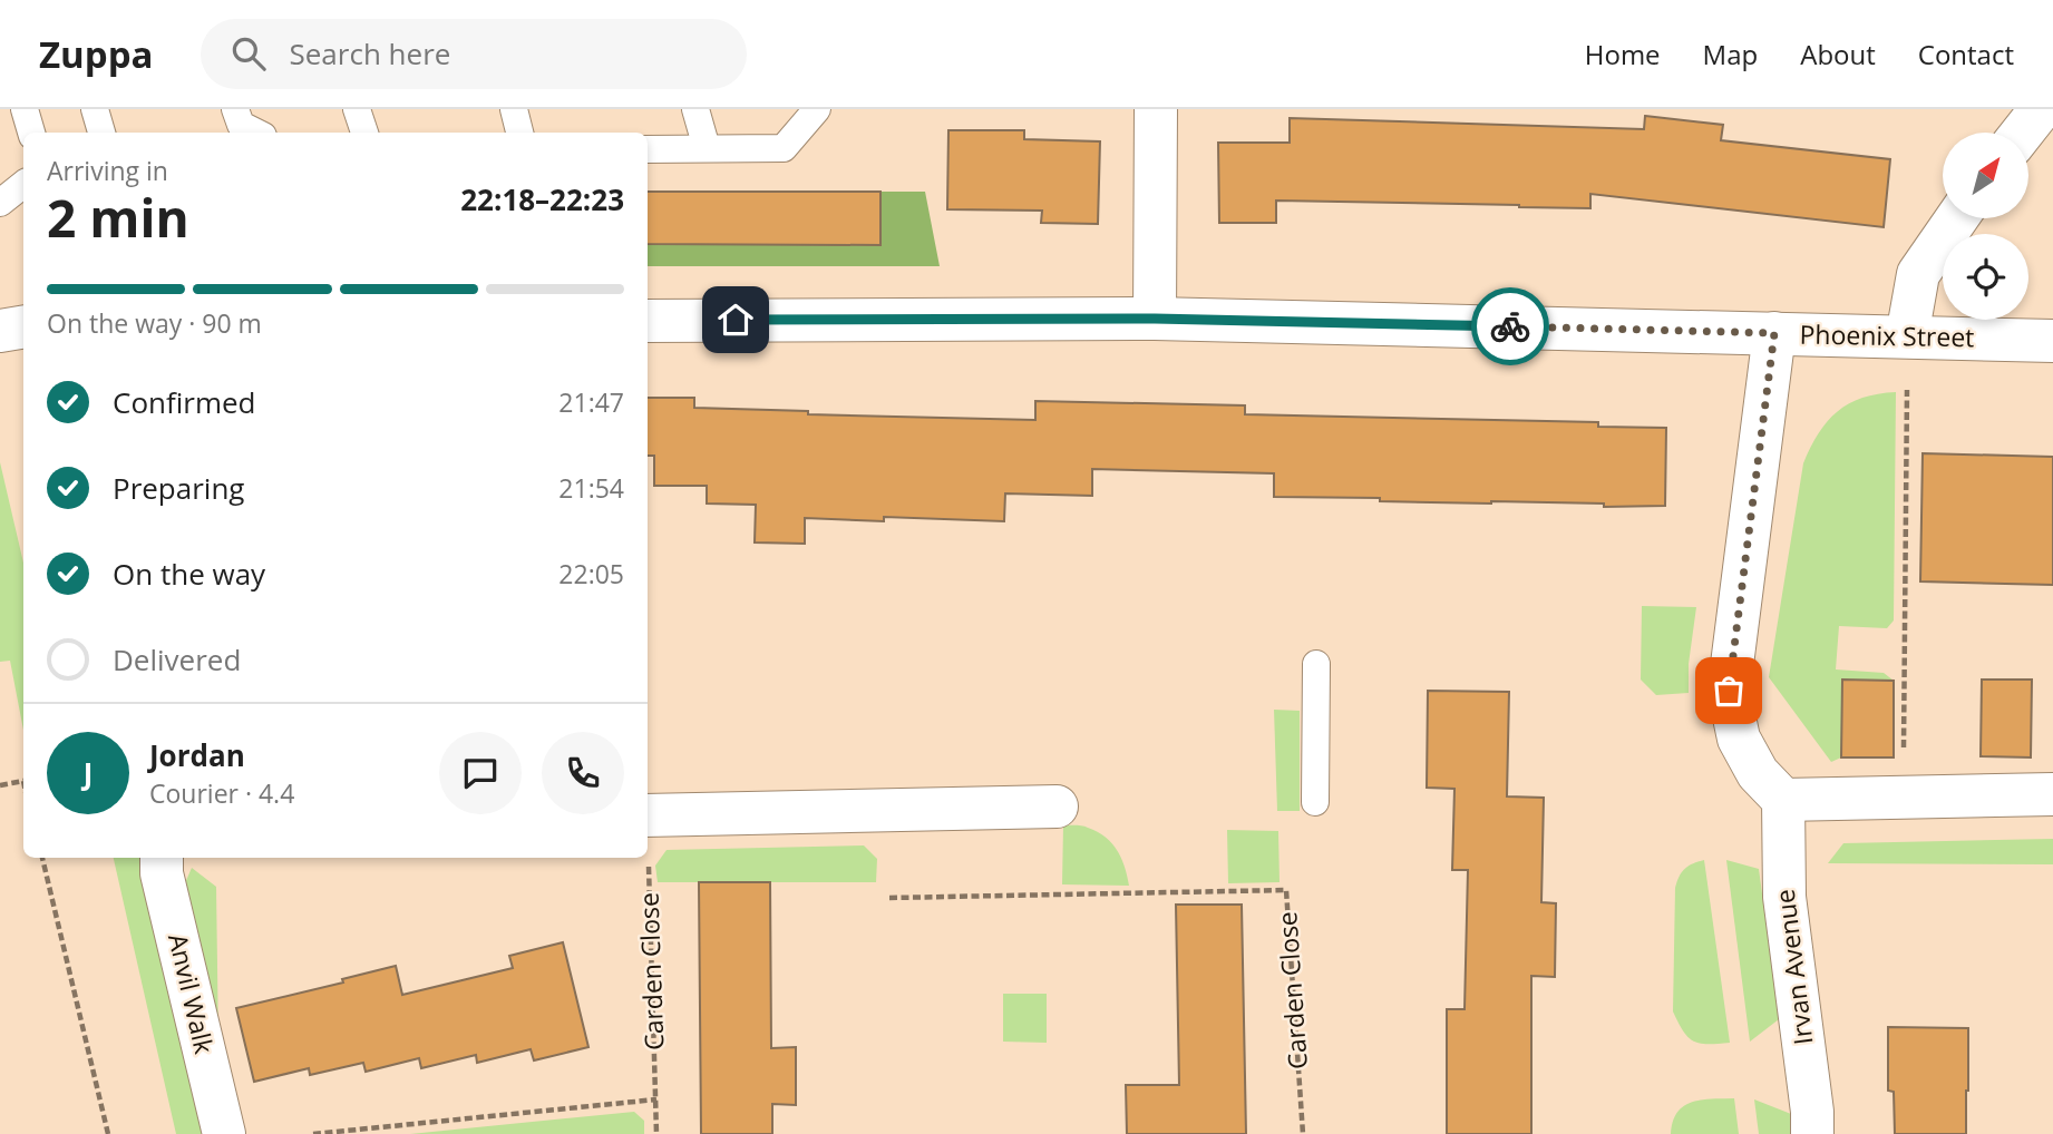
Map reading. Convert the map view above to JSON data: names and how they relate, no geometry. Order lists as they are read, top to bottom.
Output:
{
  "streets": {
    "street": ["Phoenix Street", "Irvan Avenue", "Anvil Walk"],
    "path": ["Carden Close"]
  },
  "north": "top right",
  "page": {
    "header": "Zuppa",
    "search": "Search here",
    "nav": [
      "Home",
      "Map",
      "About",
      "Contact"
    ],
    "heading": ["2 min", "Arriving in", "22:18–22:23"],
    "panel": ["Jordan", "Courier · 4.4"],
    "bar": "On the way · 90 m",
    "list": [
      ["Confirmed", "21:47"],
      ["Preparing", "21:54"],
      ["On the way", "22:05"],
      "Delivered"
    ],
    "round": "J"
  }
}
